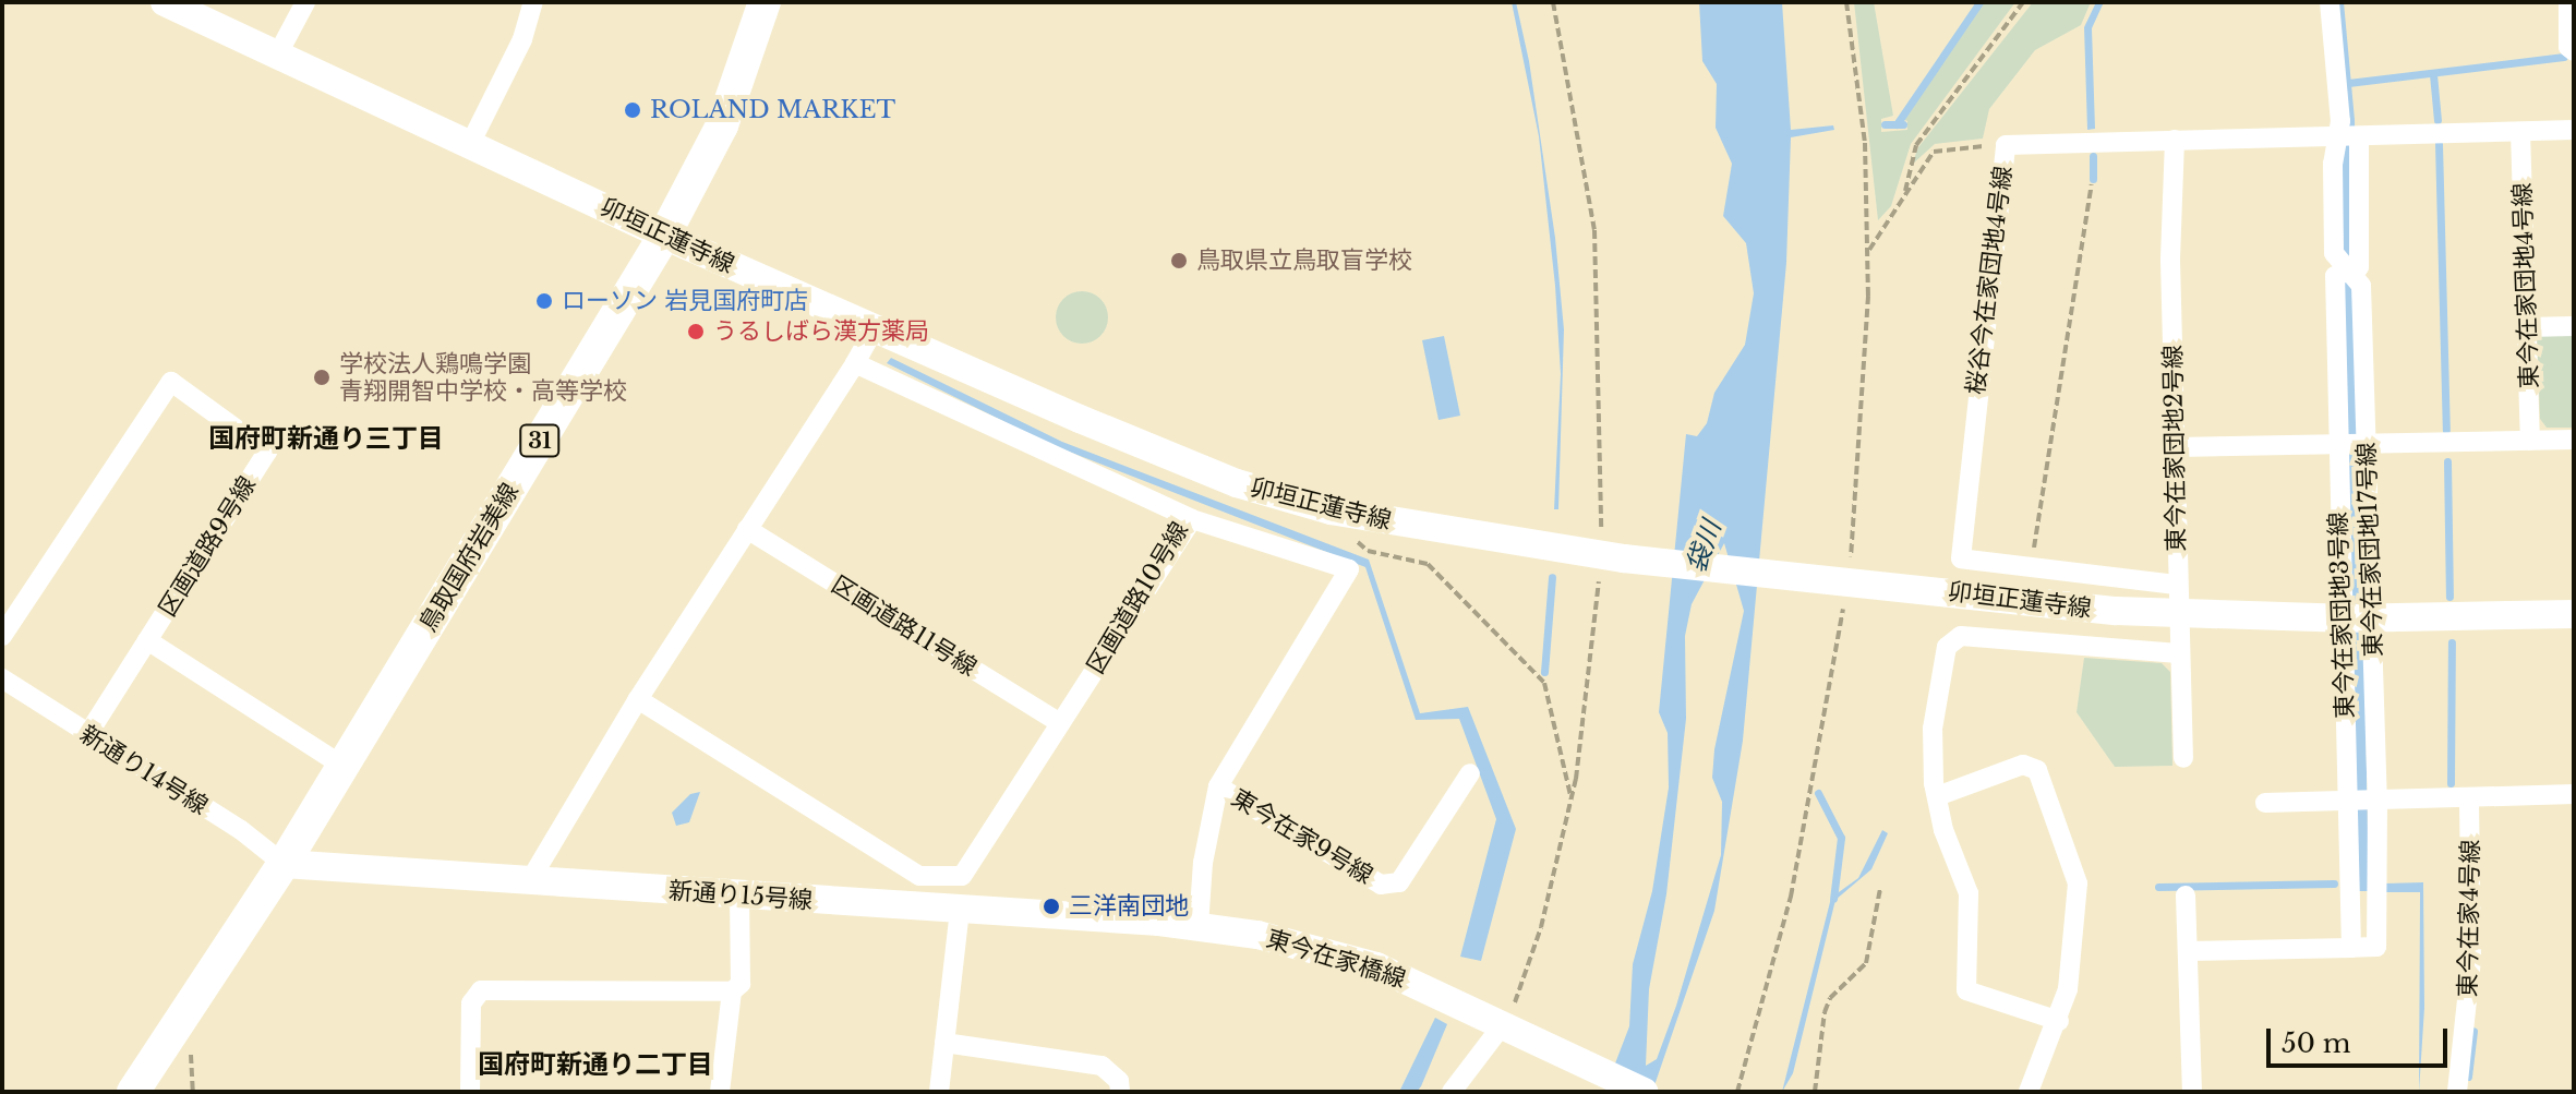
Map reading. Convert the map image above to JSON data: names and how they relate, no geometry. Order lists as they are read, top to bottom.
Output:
{
  "streets": {
    "main road": [
      "卯垣正蓮寺線",
      "31",
      "鳥取国府岩美線",
      "新通り15号線",
      "東今在家橋線"
    ],
    "street": [
      "桜谷今在家団地4号線",
      "東今在家団地4号線",
      "東今在家団地2号線",
      "区画道路9号線",
      "東今在家団地17号線",
      "区画道路10号線",
      "東今在家団地3号線",
      "区画道路11号線",
      "新通り14号線",
      "東今在家9号線",
      "東今在家4号線"
    ]
  },
  "crossings": [
    ["卯垣正蓮寺線", "東今在家団地2号線"],
    ["卯垣正蓮寺線", "東今在家団地17号線"],
    ["卯垣正蓮寺線", "鳥取国府岩美線"],
    ["卯垣正蓮寺線", "東今在家団地3号線"],
    ["桜谷今在家団地4号線", "東今在家団地4号線"],
    ["桜谷今在家団地4号線", "東今在家団地2号線"],
    ["桜谷今在家団地4号線", "東今在家団地17号線"],
    ["桜谷今在家団地4号線", "東今在家団地3号線"],
    ["区画道路9号線", "新通り14号線"],
    ["東今在家団地17号線", "東今在家団地3号線"],
    ["鳥取国府岩美線", "新通り14号線"],
    ["鳥取国府岩美線", "新通り15号線"],
    ["区画道路10号線", "区画道路11号線"],
    ["新通り14号線", "新通り15号線"],
    ["東今在家9号線", "新通り15号線"],
    ["東今在家9号線", "東今在家橋線"],
    ["新通り15号線", "東今在家橋線"]
  ],
  "districts": ["国府町新通り三丁目", "国府町新通り二丁目"],
  "water": ["袋川"],
  "places": [
    "ROLAND MARKET",
    "鳥取県立鳥取盲学校",
    "ローソン 岩見国府町店",
    "うるしばら漢方薬局",
    "学校法人鶏鳴学園 青翔開智中学校・高等学校",
    "三洋南団地"
  ],
  "scale_bar": "50 m"
}
